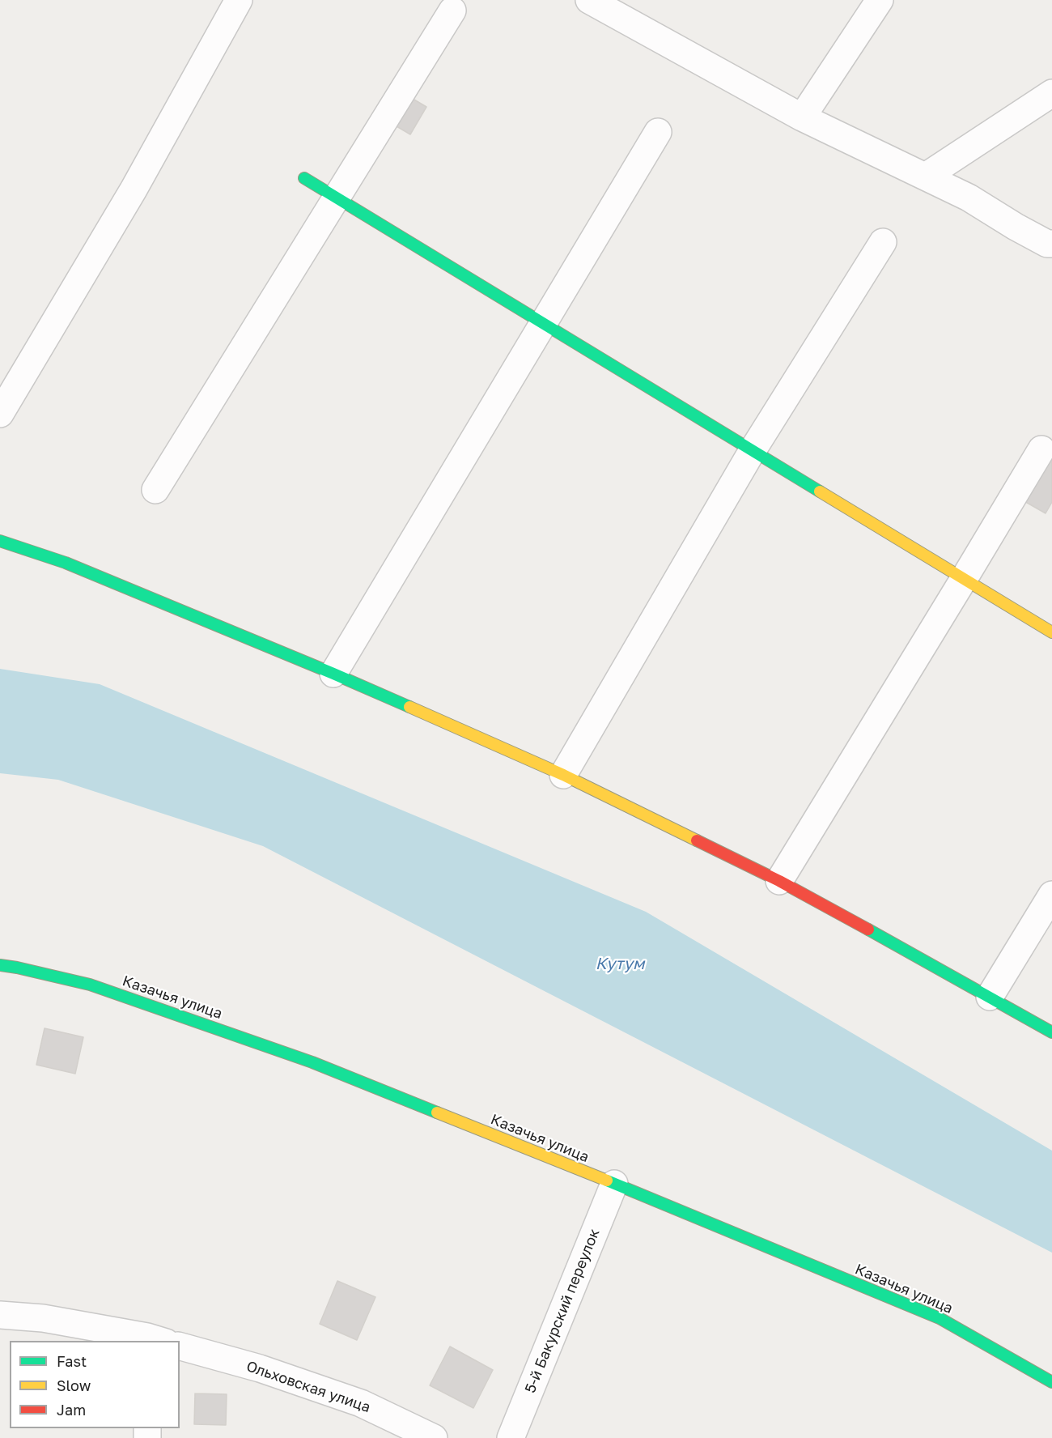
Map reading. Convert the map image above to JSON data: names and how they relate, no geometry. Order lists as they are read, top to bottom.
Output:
{
  "streets": {
    "street": ["Казачья улица", "5-й Бакурский переулок", "Ольховская улица"]
  },
  "crossings": [
    ["Казачья улица", "5-й Бакурский переулок"]
  ],
  "water": ["Кутум"],
  "legend": ["Fast", "Slow", "Jam"]
}
